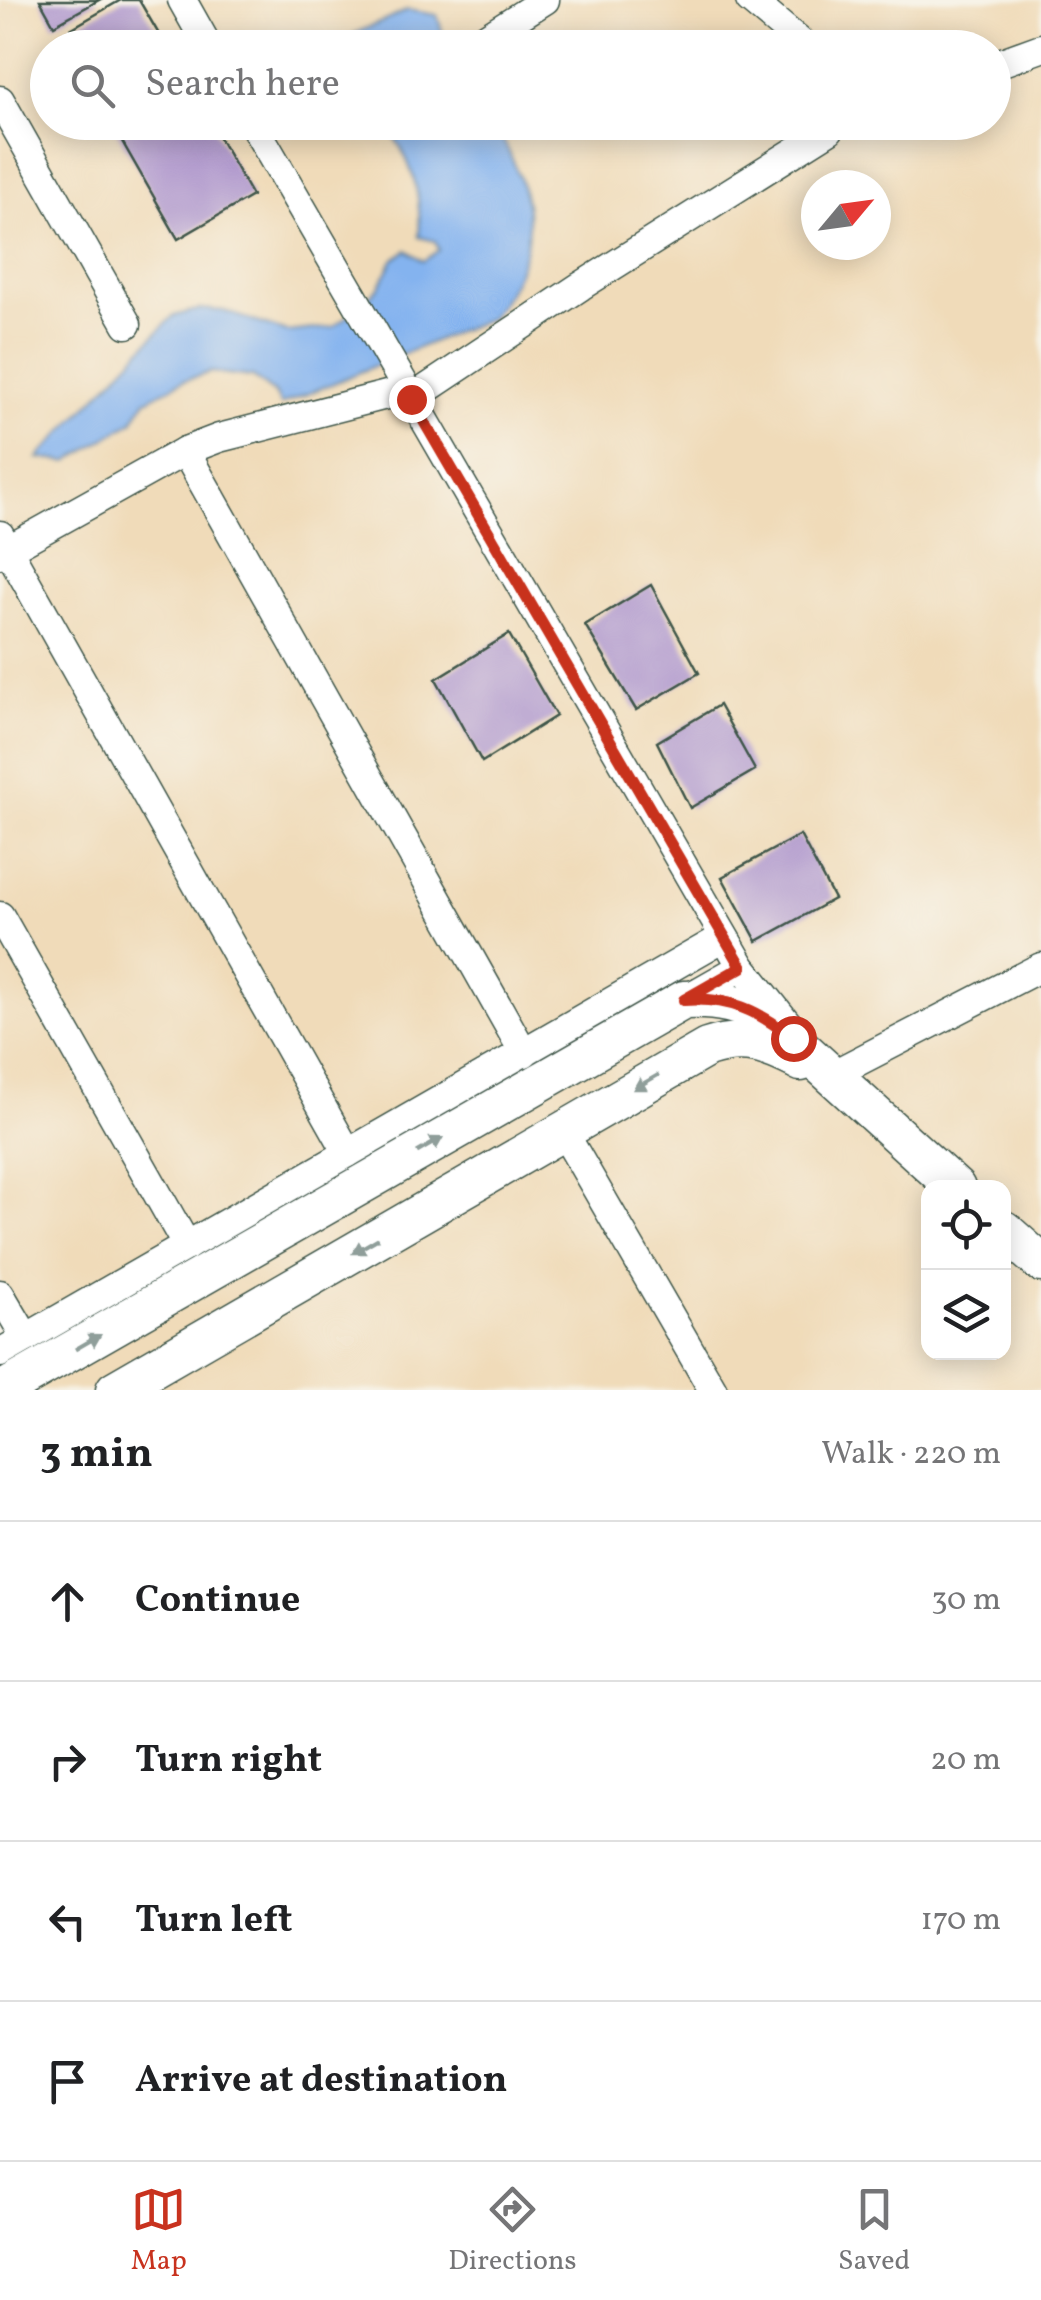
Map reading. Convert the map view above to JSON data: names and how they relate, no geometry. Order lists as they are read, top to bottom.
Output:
{
  "north": "top right",
  "page": {
    "search": "Search here",
    "heading": ["3 min", "Walk · 220 m"],
    "list": [
      ["Continue", "30 m"],
      ["Turn right", "20 m"],
      ["Turn left", "170 m"],
      "Arrive at destination"
    ],
    "nav": ["Map", "Directions", "Saved"]
  }
}
